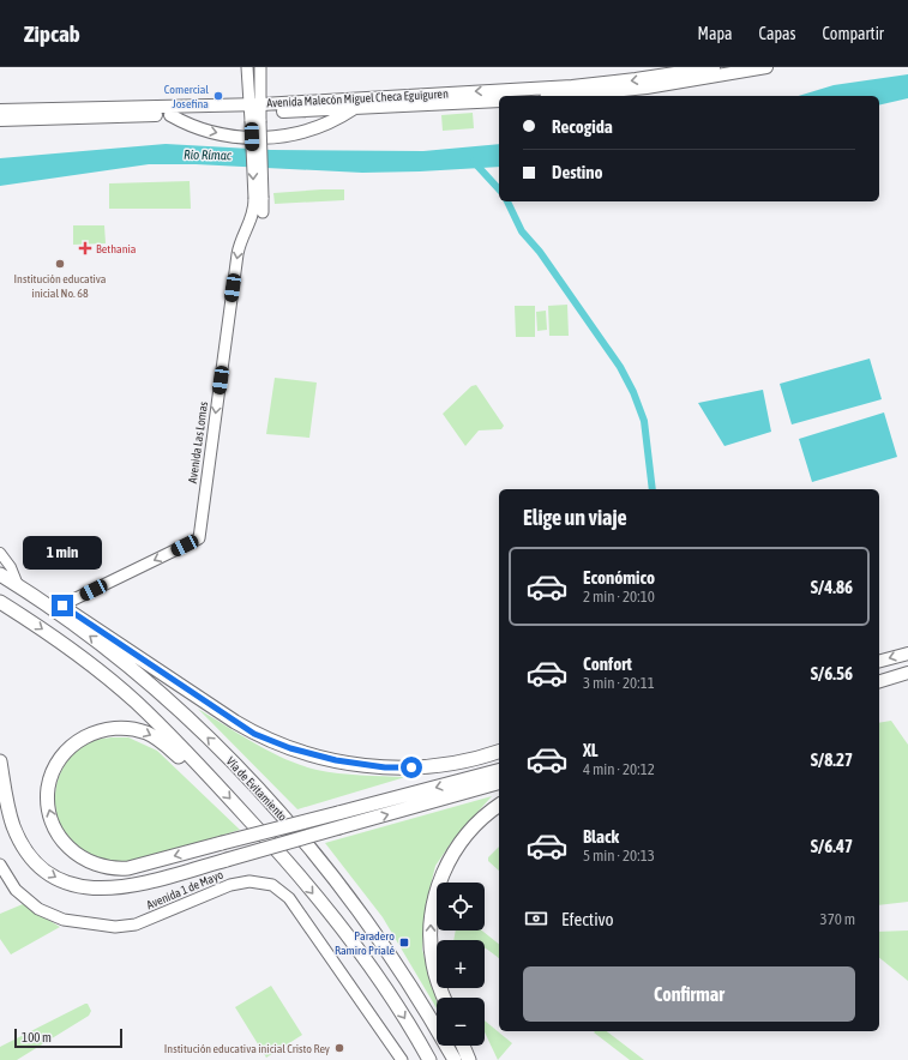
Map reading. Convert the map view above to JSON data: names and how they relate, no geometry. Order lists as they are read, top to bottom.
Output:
{
  "streets": {
    "highway": ["Vía de Evitamiento"],
    "main road": ["Avenida Malecón Miguel Checa Eguiguren", "Avenida Las Lomas", "Avenida 1 de Mayo"]
  },
  "crossings": [
    ["Avenida Malecón Miguel Checa Eguiguren", "Avenida Las Lomas"]
  ],
  "one_way": ["Avenida Las Lomas"],
  "water": ["Río Rímac"],
  "places": {
    "other": ["Comercial Josefina", "Institución educativa inicial No. 68", "Institución educativa inicial Cristo Rey"],
    "health": ["Bethania"],
    "transit": ["Paradero Ramiro Prialé"]
  },
  "scale_bar": "100 m",
  "page": {
    "header": "Zipcab",
    "nav": ["Mapa", "Capas", "Compartir"],
    "banner": ["Recogida", "Destino"],
    "heading": "Elige un viaje",
    "bubble": "1 min",
    "list": [
      {
        "name": "Económico",
        "note": "2 min · 20:10",
        "value": "S/4.86"
      },
      {
        "name": "Confort",
        "note": "3 min · 20:11",
        "value": "S/6.56"
      },
      {
        "name": "XL",
        "note": "4 min · 20:12",
        "value": "S/8.27"
      },
      {
        "name": "Black",
        "note": "5 min · 20:13",
        "value": "S/6.47"
      }
    ],
    "map_buttons": ["+", "−"],
    "pay": ["Efectivo", "370 m"],
    "buttons": "Confirmar",
    "scale": "100 m"
  }
}
